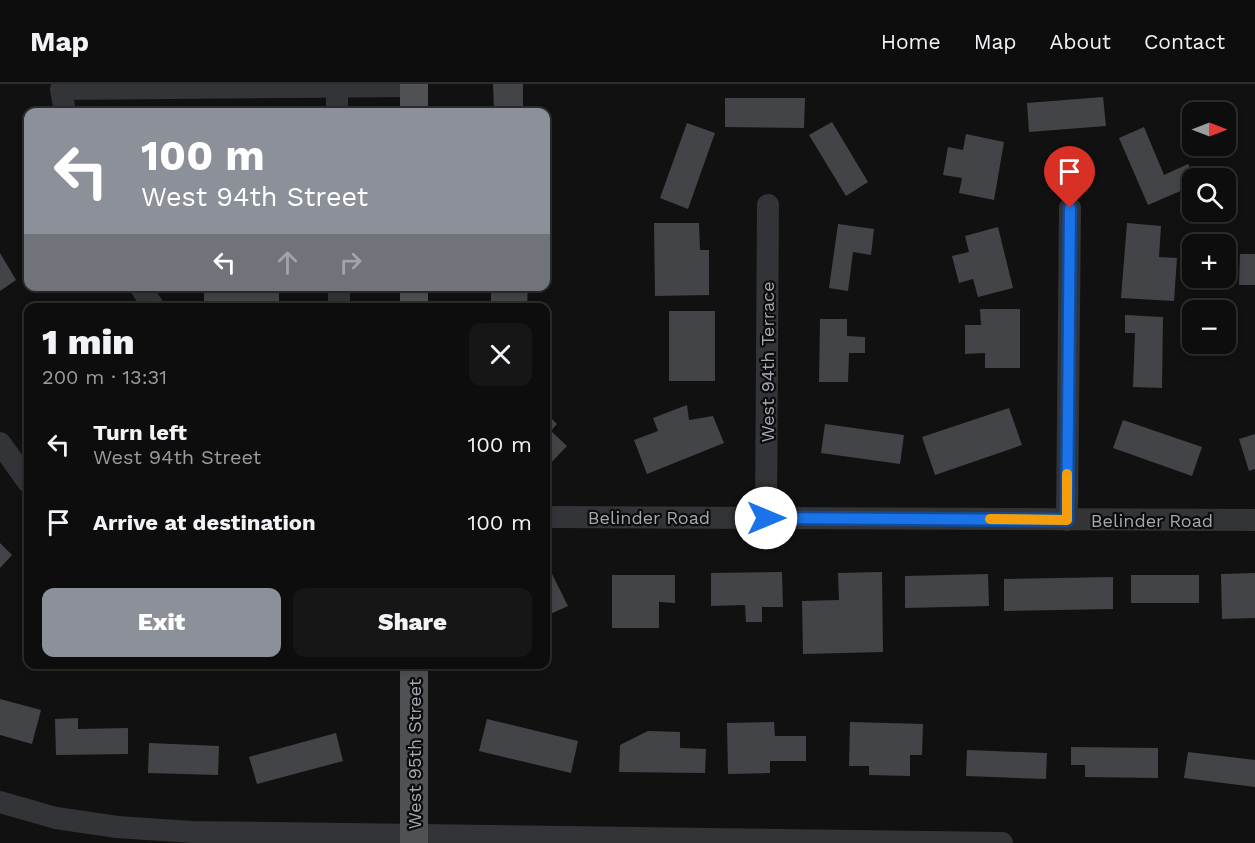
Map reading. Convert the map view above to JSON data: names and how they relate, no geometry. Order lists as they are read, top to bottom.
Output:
{
  "streets": {
    "main road": ["West 95th Street"],
    "street": ["West 94th Terrace", "Belinder Road"]
  },
  "crossings": [
    ["West 94th Terrace", "Belinder Road"]
  ],
  "north": "right",
  "page": {
    "header": "Map",
    "nav": [
      "Home",
      "Map",
      "About",
      "Contact"
    ],
    "map_buttons": ["+", "−"],
    "turn": ["100 m", "West 94th Street"],
    "heading": ["1 min", "200 m · 13:31"],
    "list": [
      {
        "name": "Turn left",
        "note": "West 94th Street",
        "value": "100 m"
      },
      {
        "name": "Arrive at destination",
        "value": "100 m"
      }
    ],
    "buttons": ["Exit", "Share"]
  }
}
